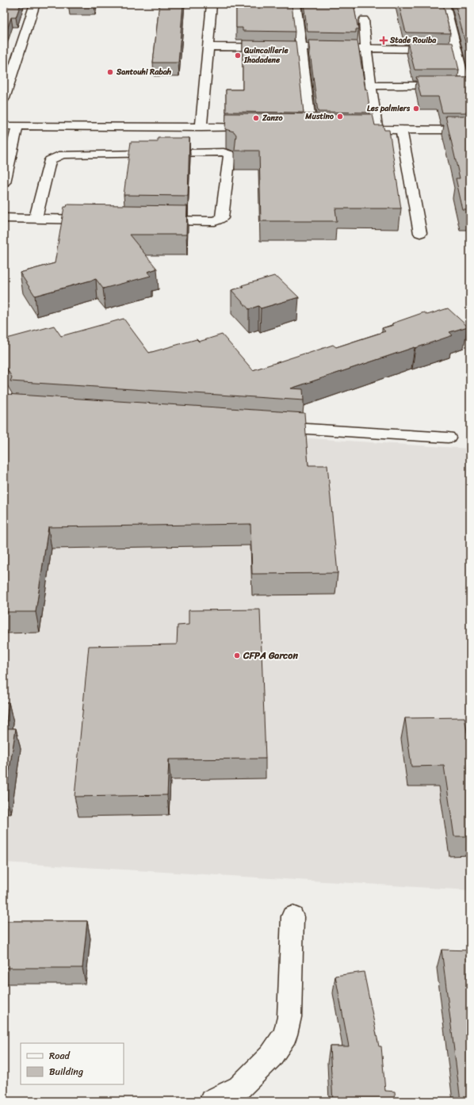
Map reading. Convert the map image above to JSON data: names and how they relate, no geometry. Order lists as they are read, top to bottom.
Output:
{
  "places": {
    "health": ["Stade Rouiba"],
    "other": [
      "Quincaillerie Ihadadene",
      "Santouhi Rabah",
      "Les palmiers",
      "Mustino",
      "Zanzo",
      "CFPA Garcon"
    ]
  },
  "legend": ["Road", "Building"]
}
